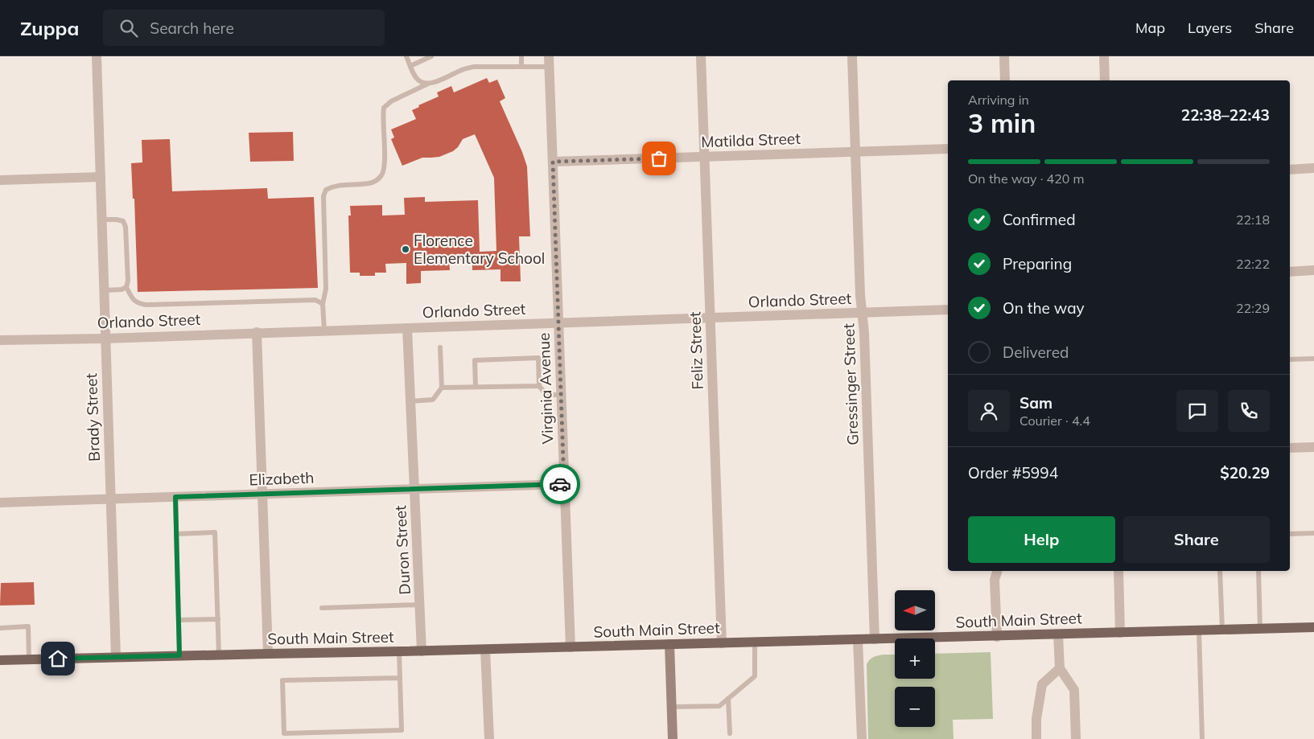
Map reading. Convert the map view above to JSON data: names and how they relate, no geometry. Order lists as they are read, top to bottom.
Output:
{
  "streets": {
    "main road": ["South Main Street"],
    "street": [
      "Matilda Street",
      "Orlando Street",
      "Feliz Street",
      "Gressinger Street",
      "Virginia Avenue",
      "Brady Street",
      "Elizabeth",
      "Duron Street"
    ]
  },
  "crossings": [
    ["Matilda Street", "Feliz Street"],
    ["Matilda Street", "Gressinger Street"],
    ["Matilda Street", "Virginia Avenue"],
    ["Orlando Street", "Feliz Street"],
    ["Orlando Street", "Gressinger Street"],
    ["Orlando Street", "Virginia Avenue"],
    ["Orlando Street", "Brady Street"],
    ["Orlando Street", "Duron Street"],
    ["Feliz Street", "South Main Street"],
    ["Gressinger Street", "South Main Street"],
    ["Virginia Avenue", "Elizabeth"],
    ["Virginia Avenue", "South Main Street"],
    ["Brady Street", "Elizabeth"],
    ["Brady Street", "South Main Street"],
    ["Elizabeth", "Duron Street"],
    ["Duron Street", "South Main Street"]
  ],
  "places": ["Florence Elementary School"],
  "north": "left",
  "page": {
    "header": "Zuppa",
    "search": "Search here",
    "nav": ["Map", "Layers", "Share"],
    "heading": ["3 min", "Arriving in", "22:38–22:43"],
    "panel": [
      "Sam",
      "Courier · 4.4",
      "Order #5994",
      "$20.29"
    ],
    "bar": "On the way · 420 m",
    "list": [
      ["Confirmed", "22:18"],
      ["Preparing", "22:22"],
      ["On the way", "22:29"],
      "Delivered"
    ],
    "buttons": ["Help", "Share"],
    "map_buttons": ["+", "−"]
  }
}
